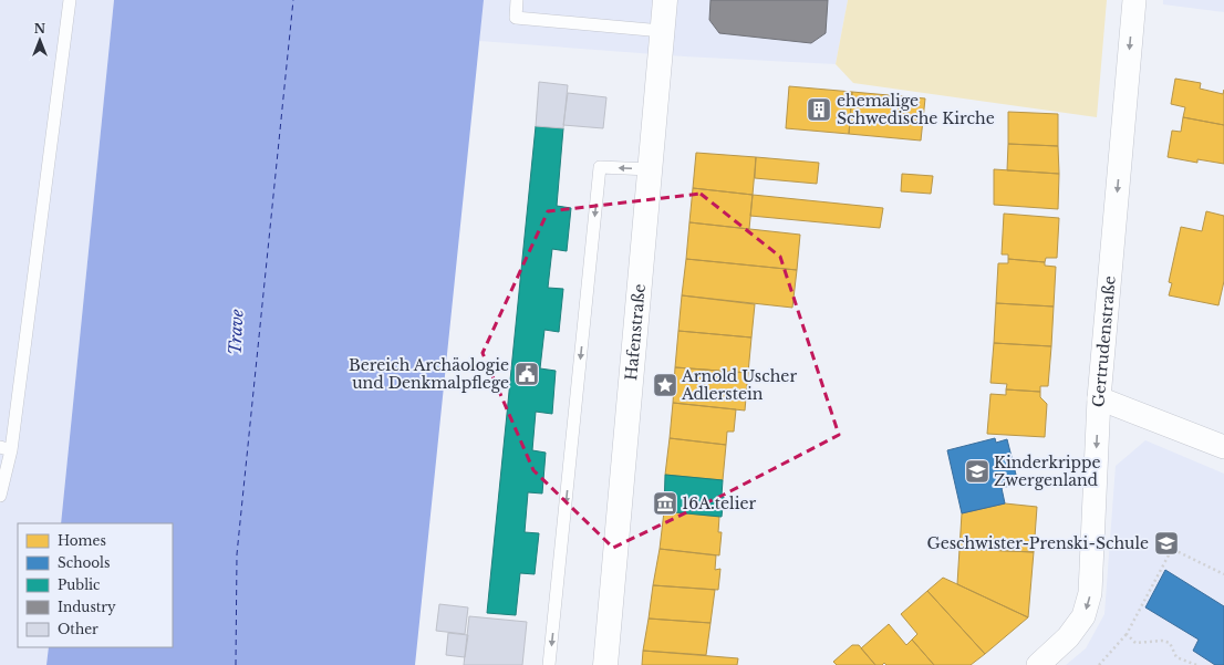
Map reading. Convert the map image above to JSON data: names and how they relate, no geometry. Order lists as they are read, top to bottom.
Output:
{
  "streets": {
    "main road": ["Hafenstraße"],
    "street": ["Gertrudenstraße"]
  },
  "one_way": ["Gertrudenstraße"],
  "water": ["Trave"],
  "places": {
    "building": ["ehemalige Schwedische Kirche"],
    "public building": ["Bereich Archäologie und Denkmalpflege"],
    "place": ["Arnold Uscher Adlerstein"],
    "school or university": ["Kinderkrippe Zwergenland", "Geschwister-Prenski-Schule"],
    "museum": ["16A.telier"]
  },
  "legend": [
    "Homes",
    "Schools",
    "Public",
    "Industry",
    "Other"
  ],
  "north": "top"
}
